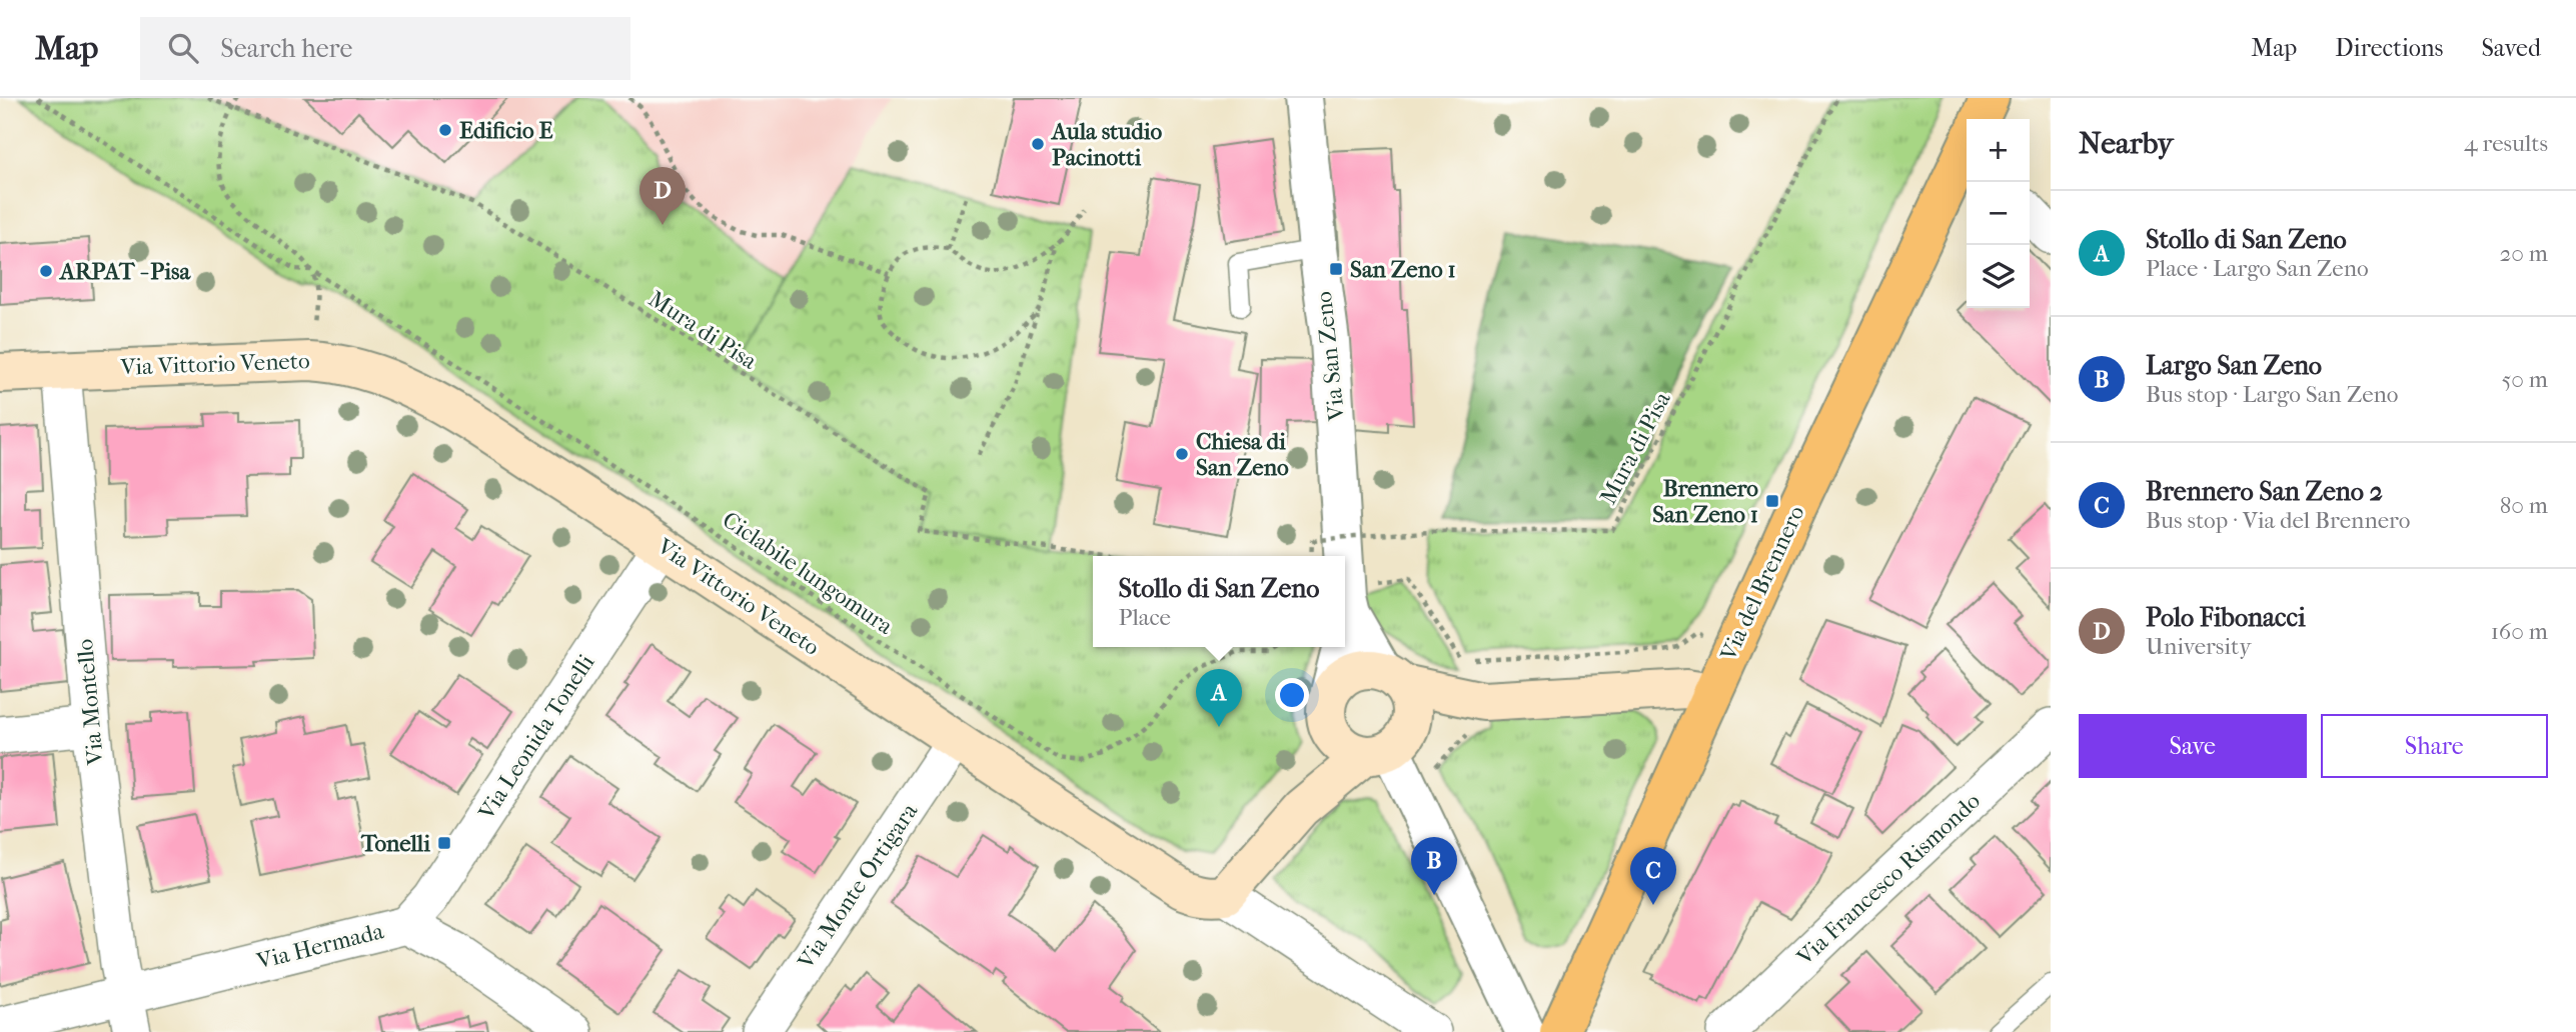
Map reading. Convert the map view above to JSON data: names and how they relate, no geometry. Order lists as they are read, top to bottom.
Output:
{
  "streets": {
    "main road": ["Via Vittorio Veneto", "Via del Brennero"],
    "street": [
      "Via San Zeno",
      "Via Montello",
      "Via Leonida Tonelli",
      "Via Francesco Rismondo",
      "Via Monte Ortigara",
      "Via Hermada"
    ],
    "path": ["Mura di Pisa", "Ciclabile lungomura"]
  },
  "crossings": [
    ["Mura di Pisa", "Via San Zeno"],
    ["Via Vittorio Veneto", "Via Montello"],
    ["Via Vittorio Veneto", "Via Leonida Tonelli"],
    ["Via Vittorio Veneto", "Via Monte Ortigara"],
    ["Via Montello", "Via Hermada"],
    ["Via Leonida Tonelli", "Via Hermada"]
  ],
  "places": {
    "other": [
      "Edificio E",
      "Aula studio Pacinotti",
      "ARPAT - Pisa",
      "Chiesa di San Zeno"
    ],
    "transit": ["San Zeno 1", "Brennero San Zeno 1", "Tonelli"]
  },
  "page": {
    "header": "Map",
    "search": "Search here",
    "nav": ["Map", "Directions", "Saved"],
    "heading": ["Nearby", "4 results"],
    "map_buttons": ["+", "−"],
    "pins": [
      "D",
      "A",
      "B",
      "C"
    ],
    "list": [
      {
        "mark": "A",
        "name": "Stollo di San Zeno",
        "note": "Place · Largo San Zeno",
        "value": "20 m"
      },
      {
        "mark": "B",
        "name": "Largo San Zeno",
        "note": "Bus stop · Largo San Zeno",
        "value": "50 m"
      },
      {
        "mark": "C",
        "name": "Brennero San Zeno 2",
        "note": "Bus stop · Via del Brennero",
        "value": "80 m"
      },
      {
        "mark": "D",
        "name": "Polo Fibonacci",
        "note": "University",
        "value": "160 m"
      }
    ],
    "popup": ["Stollo di San Zeno", "Place"],
    "buttons": ["Save", "Share"]
  }
}
